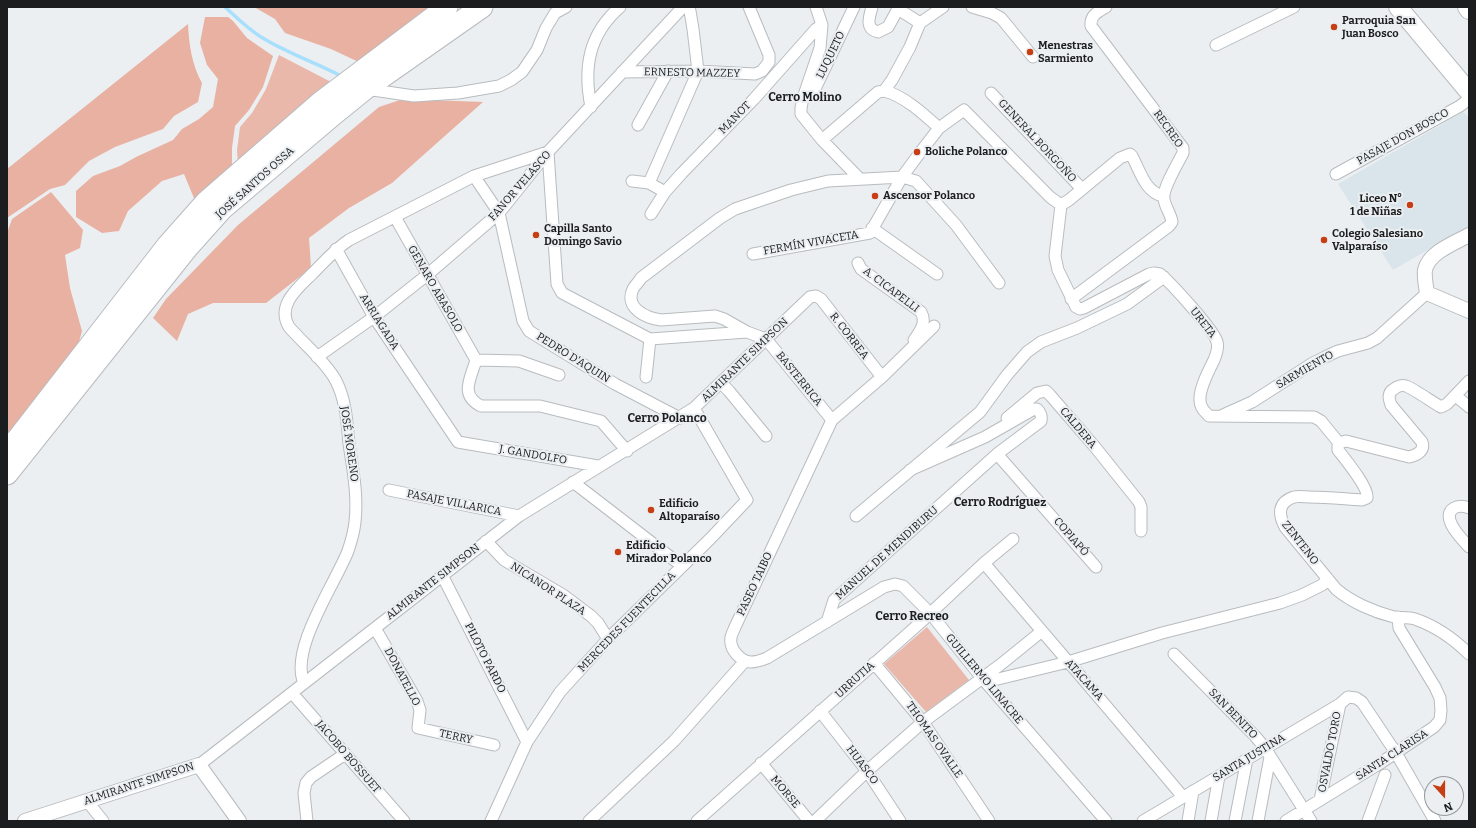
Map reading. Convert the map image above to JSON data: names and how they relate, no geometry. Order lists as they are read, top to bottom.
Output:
{
  "streets": {
    "highway": ["JOSÉ SANTOS OSSA"],
    "street": [
      "LUQUETO",
      "ERNESTO MAZZEY",
      "MANOT",
      "RECREO",
      "PASAJE DON BOSCO",
      "GENERAL BORGOÑO",
      "FANOR VELASCO",
      "FERMÍN VIVACETA",
      "GENARO ABASOLO",
      "A. CICAPELLI",
      "ARRIAGADA",
      "URETA",
      "R. CORREA",
      "PEDRO D'AQUIN",
      "ALMIRANTE SIMPSON",
      "SARMIENTO",
      "BASTERRICA",
      "CALDERA",
      "JOSÉ MORENO",
      "J. GANDOLFO",
      "PASAJE VILLARICA",
      "COPIAPÓ",
      "ZENTENO",
      "MANUEL DE MENDIBURU",
      "PASEO TAIBO",
      "NICANOR PLAZA",
      "MERCEDES FUENTECILLA",
      "PILOTO PARDO",
      "DONATELLO",
      "GUILLERMO LINACRE",
      "URRUTIA",
      "ATACAMA",
      "SAN BENITO",
      "TERRY",
      "THOMAS OVALLE",
      "OSVALDO TORO",
      "SANTA CLARISA",
      "JACOBO BOSSUET",
      "SANTA JUSTINA",
      "HUASCO",
      "MORSE"
    ]
  },
  "crossings": [
    ["ERNESTO MAZZEY", "FANOR VELASCO"],
    ["FANOR VELASCO", "GENARO ABASOLO"],
    ["FANOR VELASCO", "ARRIAGADA"],
    ["FANOR VELASCO", "PEDRO D'AQUIN"],
    ["FANOR VELASCO", "JOSÉ MORENO"],
    ["GENARO ABASOLO", "JOSÉ MORENO"],
    ["ARRIAGADA", "JOSÉ MORENO"],
    ["ARRIAGADA", "J. GANDOLFO"],
    ["URETA", "SARMIENTO"],
    ["URETA", "ZENTENO"],
    ["URETA", "MANUEL DE MENDIBURU"],
    ["R. CORREA", "ALMIRANTE SIMPSON"],
    ["PEDRO D'AQUIN", "ALMIRANTE SIMPSON"],
    ["PEDRO D'AQUIN", "JOSÉ MORENO"],
    ["ALMIRANTE SIMPSON", "BASTERRICA"],
    ["ALMIRANTE SIMPSON", "JOSÉ MORENO"],
    ["ALMIRANTE SIMPSON", "J. GANDOLFO"],
    ["ALMIRANTE SIMPSON", "PASAJE VILLARICA"],
    ["ALMIRANTE SIMPSON", "NICANOR PLAZA"],
    ["ALMIRANTE SIMPSON", "MERCEDES FUENTECILLA"],
    ["ALMIRANTE SIMPSON", "PILOTO PARDO"],
    ["ALMIRANTE SIMPSON", "DONATELLO"],
    ["ALMIRANTE SIMPSON", "JACOBO BOSSUET"],
    ["BASTERRICA", "PASEO TAIBO"],
    ["CALDERA", "MANUEL DE MENDIBURU"],
    ["COPIAPÓ", "MANUEL DE MENDIBURU"],
    ["MANUEL DE MENDIBURU", "GUILLERMO LINACRE"],
    ["NICANOR PLAZA", "MERCEDES FUENTECILLA"],
    ["MERCEDES FUENTECILLA", "PILOTO PARDO"],
    ["DONATELLO", "TERRY"],
    ["GUILLERMO LINACRE", "URRUTIA"],
    ["URRUTIA", "ATACAMA"],
    ["URRUTIA", "THOMAS OVALLE"],
    ["URRUTIA", "HUASCO"],
    ["URRUTIA", "MORSE"],
    ["ATACAMA", "SANTA JUSTINA"],
    ["SAN BENITO", "SANTA CLARISA"],
    ["SAN BENITO", "SANTA JUSTINA"],
    ["OSVALDO TORO", "SANTA CLARISA"],
    ["OSVALDO TORO", "SANTA JUSTINA"],
    ["SANTA CLARISA", "SANTA JUSTINA"]
  ],
  "districts": [
    "Cerro Molino",
    "Cerro Polanco",
    "Cerro Rodríguez",
    "Cerro Recreo"
  ],
  "places": [
    "Parroquia San Juan Bosco",
    "Menestras Sarmiento",
    "Boliche Polanco",
    "Ascensor Polanco",
    "Liceo N° 1 de Niñas",
    "Capilla Santo Domingo Savio",
    "Colegio Salesiano Valparaíso",
    "Edificio Altoparaíso",
    "Edificio Mirador Polanco"
  ],
  "north": "bottom"
}
